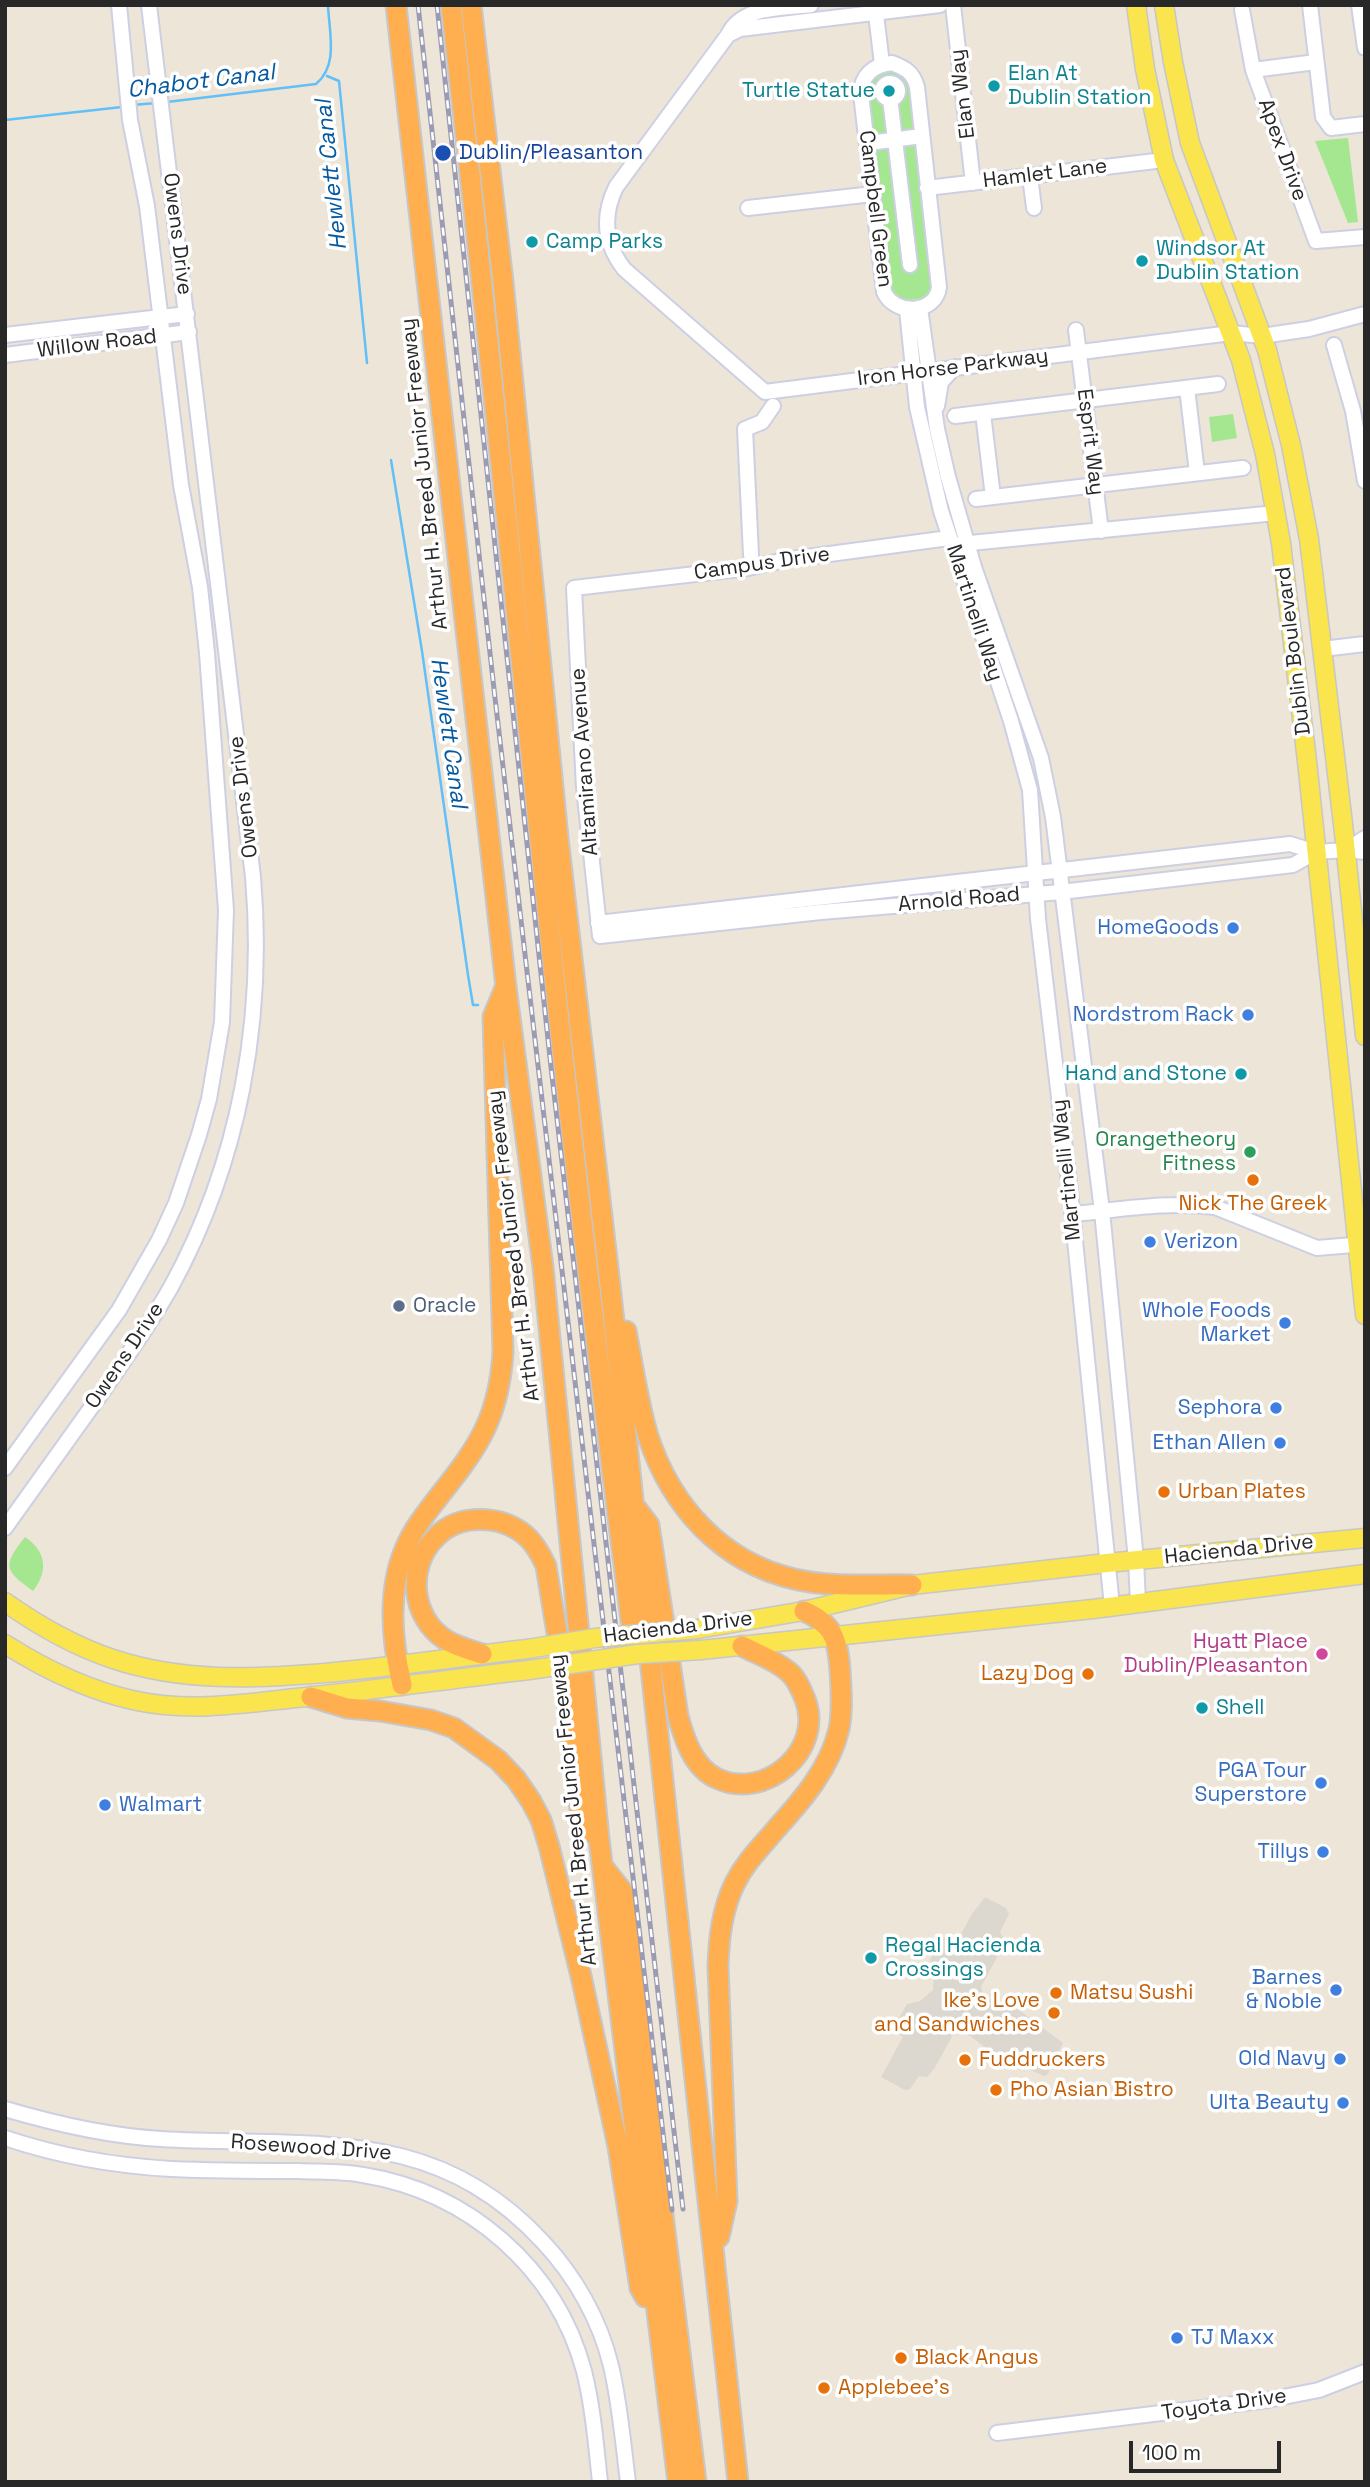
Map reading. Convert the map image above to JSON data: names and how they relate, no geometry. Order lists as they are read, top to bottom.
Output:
{
  "streets": {
    "highway": ["Arthur H. Breed Junior Freeway"],
    "main road": ["Dublin Boulevard", "Hacienda Drive"],
    "street": [
      "Elan Way",
      "Apex Drive",
      "Hamlet Lane",
      "Campbell Green",
      "Owens Drive",
      "Willow Road",
      "Iron Horse Parkway",
      "Esprit Way",
      "Campus Drive",
      "Martinelli Way",
      "Altamirano Avenue",
      "Arnold Road",
      "Rosewood Drive",
      "Toyota Drive"
    ]
  },
  "crossings": [
    ["Elan Way", "Hamlet Lane"],
    ["Hamlet Lane", "Dublin Boulevard"],
    ["Campbell Green", "Iron Horse Parkway"],
    ["Campbell Green", "Martinelli Way"],
    ["Owens Drive", "Willow Road"],
    ["Iron Horse Parkway", "Esprit Way"],
    ["Iron Horse Parkway", "Martinelli Way"],
    ["Iron Horse Parkway", "Dublin Boulevard"],
    ["Esprit Way", "Campus Drive"],
    ["Campus Drive", "Martinelli Way"],
    ["Campus Drive", "Dublin Boulevard"],
    ["Campus Drive", "Altamirano Avenue"],
    ["Martinelli Way", "Arnold Road"],
    ["Martinelli Way", "Hacienda Drive"],
    ["Dublin Boulevard", "Arnold Road"],
    ["Altamirano Avenue", "Arnold Road"]
  ],
  "water": ["Chabot Canal", "Hewlett Canal"],
  "places": [
    "Elan At Dublin Station",
    "Turtle Statue",
    "Dublin/Pleasanton",
    "Camp Parks",
    "Windsor At Dublin Station",
    "HomeGoods",
    "Nordstrom Rack",
    "Hand and Stone",
    "Orangetheory Fitness",
    "Nick The Greek",
    "Verizon",
    "Oracle",
    "Whole Foods Market",
    "Sephora",
    "Ethan Allen",
    "Urban Plates",
    "Hyatt Place Dublin/Pleasanton",
    "Lazy Dog",
    "Shell",
    "PGA Tour Superstore",
    "Walmart",
    "Tillys",
    "Regal Hacienda Crossings",
    "Barnes & Noble",
    "Matsu Sushi",
    "Ike's Love and Sandwiches",
    "Old Navy",
    "Fuddruckers",
    "Pho Asian Bistro",
    "Ulta Beauty",
    "TJ Maxx",
    "Black Angus",
    "Applebee's"
  ],
  "scale_bar": "100 m"
}
